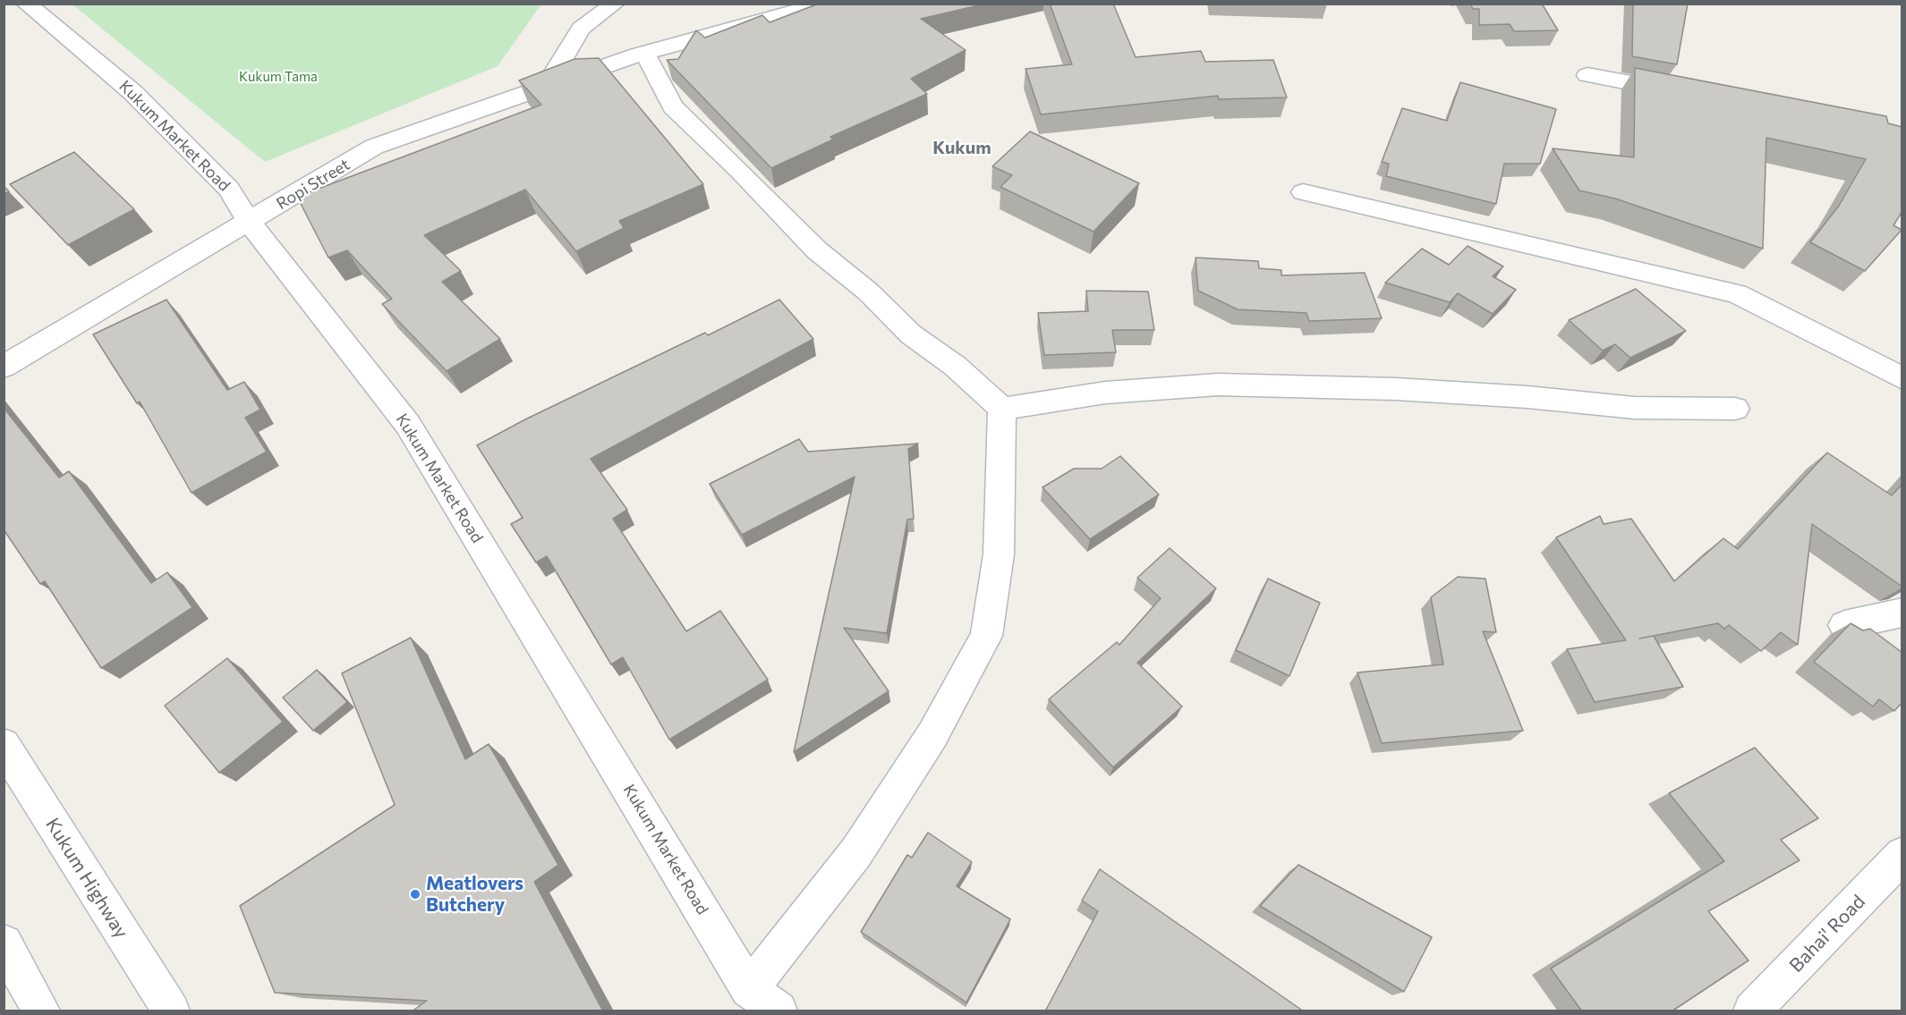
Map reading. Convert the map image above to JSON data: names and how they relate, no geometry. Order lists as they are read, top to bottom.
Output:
{
  "streets": {
    "street": [
      "Kukum Market Road",
      "Ropi Street",
      "Kukum Highway",
      "Bahai' Road"
    ]
  },
  "crossings": [
    ["Kukum Market Road", "Ropi Street"]
  ],
  "districts": ["Kukum"],
  "parks": ["Kukum Tama"],
  "places": ["Meatlovers Butchery"]
}
